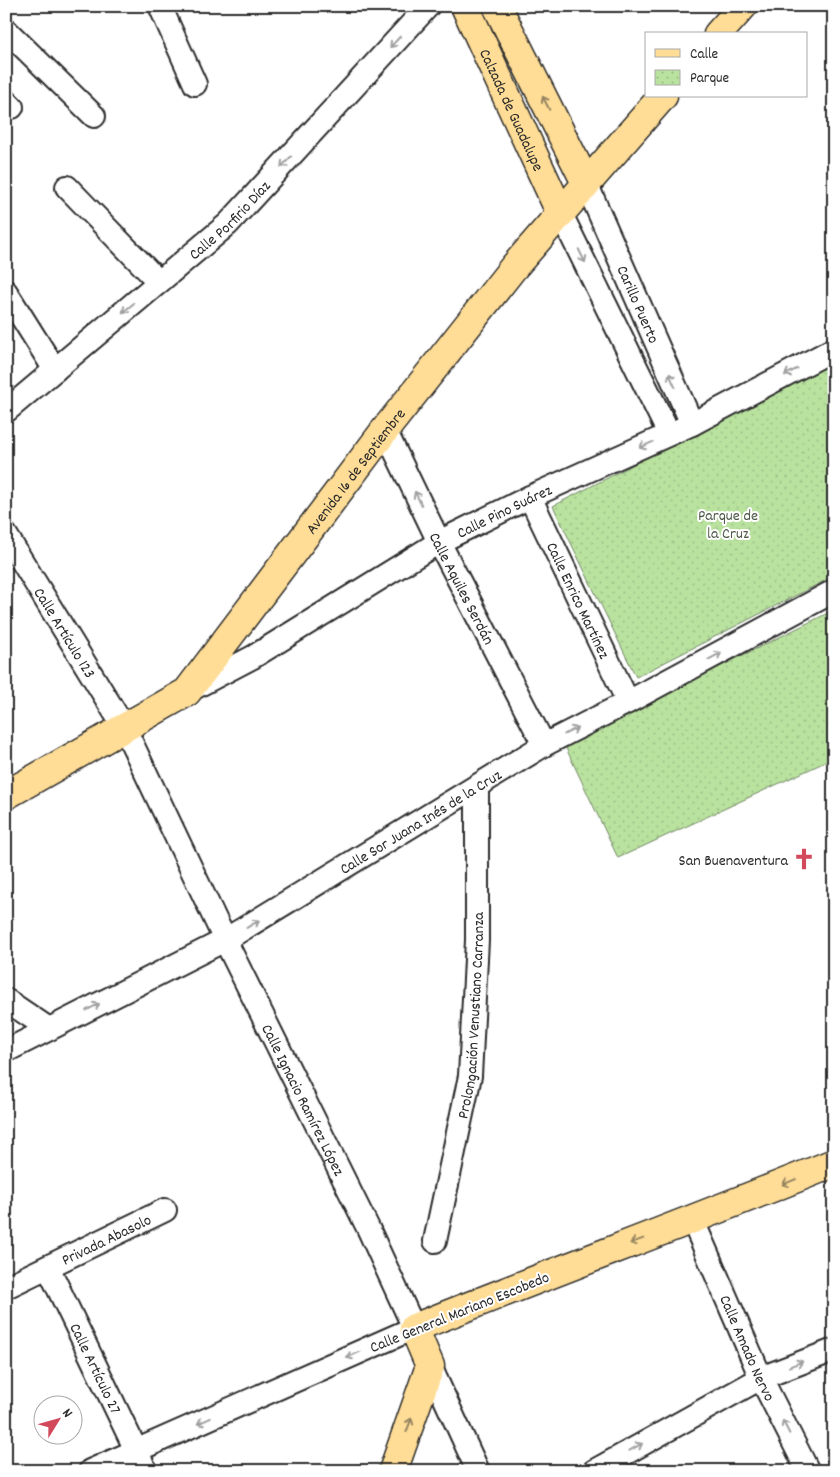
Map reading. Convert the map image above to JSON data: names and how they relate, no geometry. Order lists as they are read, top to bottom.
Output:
{
  "streets": {
    "main road": [
      "Calzada de Guadalupe",
      "Avenida 16 de Septiembre",
      "Calle Ignacio Ramírez López",
      "Calle General Mariano Escobedo"
    ],
    "street": [
      "Calle Porfirio Díaz",
      "Carillo Puerto",
      "Calle Pino Suárez",
      "Calle Aquiles Serdán",
      "Calle Enrico Martínez",
      "Calle Artículo 123",
      "Calle Sor Juana Inés de la Cruz",
      "Prolongación Venustiano Carranza",
      "Privada Abasolo",
      "Calle Amado Nervo",
      "Calle Artículo 27"
    ]
  },
  "crossings": [
    ["Calzada de Guadalupe", "Carillo Puerto"],
    ["Calzada de Guadalupe", "Avenida 16 de Septiembre"],
    ["Carillo Puerto", "Avenida 16 de Septiembre"],
    ["Carillo Puerto", "Calle Pino Suárez"],
    ["Avenida 16 de Septiembre", "Calle Pino Suárez"],
    ["Avenida 16 de Septiembre", "Calle Aquiles Serdán"],
    ["Avenida 16 de Septiembre", "Calle Artículo 123"],
    ["Avenida 16 de Septiembre", "Calle Ignacio Ramírez López"],
    ["Calle Pino Suárez", "Calle Aquiles Serdán"],
    ["Calle Pino Suárez", "Calle Enrico Martínez"],
    ["Calle Aquiles Serdán", "Calle Sor Juana Inés de la Cruz"],
    ["Calle Enrico Martínez", "Calle Sor Juana Inés de la Cruz"],
    ["Calle Artículo 123", "Calle Ignacio Ramírez López"],
    ["Calle Sor Juana Inés de la Cruz", "Prolongación Venustiano Carranza"],
    ["Calle Sor Juana Inés de la Cruz", "Calle Ignacio Ramírez López"],
    ["Calle Ignacio Ramírez López", "Calle General Mariano Escobedo"],
    ["Privada Abasolo", "Calle Artículo 27"],
    ["Calle General Mariano Escobedo", "Calle Amado Nervo"],
    ["Calle General Mariano Escobedo", "Calle Artículo 27"]
  ],
  "one_way": [
    "Calle Porfirio Díaz",
    "Calle Pino Suárez",
    "Calle Aquiles Serdán",
    "Calle Sor Juana Inés de la Cruz",
    "Calle General Mariano Escobedo",
    "Calle Amado Nervo"
  ],
  "parks": ["Parque de la Cruz"],
  "places": {
    "church": ["San Buenaventura"]
  },
  "legend": ["Calle", "Parque"],
  "north": "top right"
}
